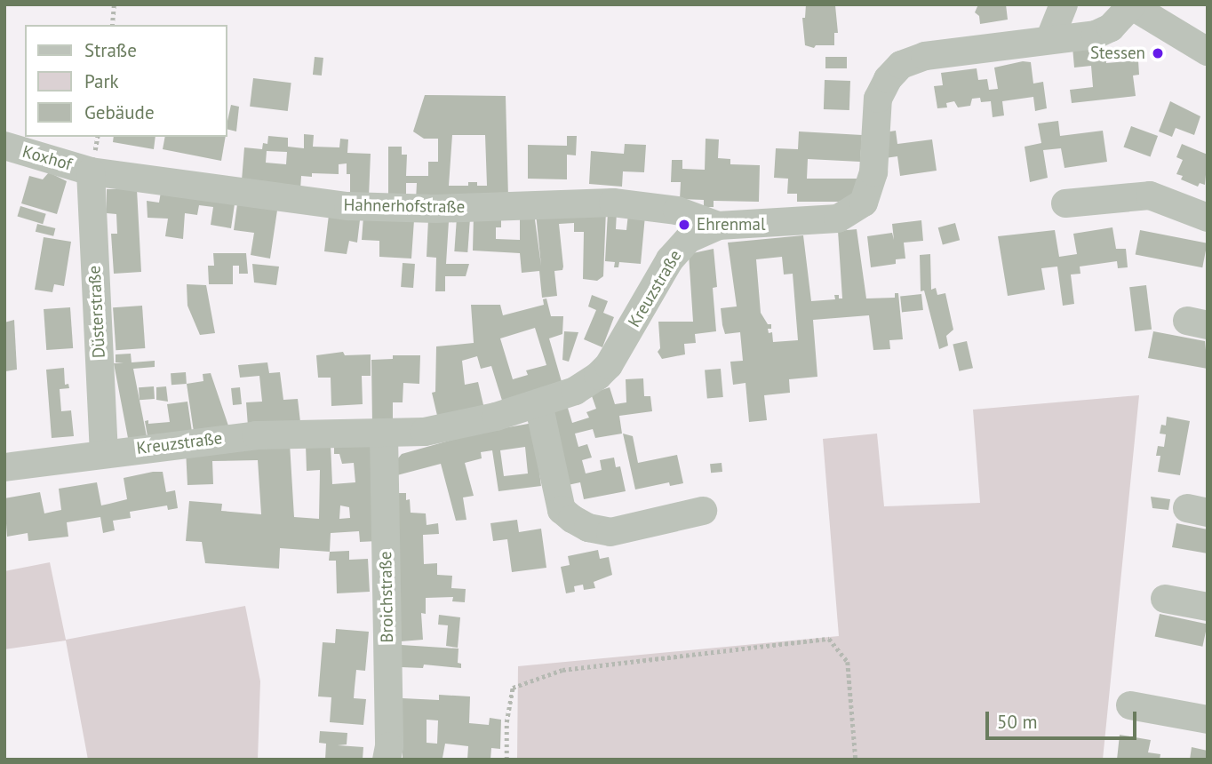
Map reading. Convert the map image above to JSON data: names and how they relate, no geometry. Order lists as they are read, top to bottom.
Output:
{
  "streets": {
    "street": [
      "Koxhof",
      "Hahnerhofstraße",
      "Kreuzstraße",
      "Düsterstraße",
      "Broichstraße"
    ]
  },
  "crossings": [
    ["Koxhof", "Hahnerhofstraße"],
    ["Koxhof", "Düsterstraße"],
    ["Hahnerhofstraße", "Kreuzstraße"],
    ["Hahnerhofstraße", "Düsterstraße"],
    ["Kreuzstraße", "Düsterstraße"],
    ["Kreuzstraße", "Broichstraße"]
  ],
  "places": ["Stessen", "Ehrenmal"],
  "legend": ["Straße", "Park", "Gebäude"],
  "scale_bar": "50 m"
}
